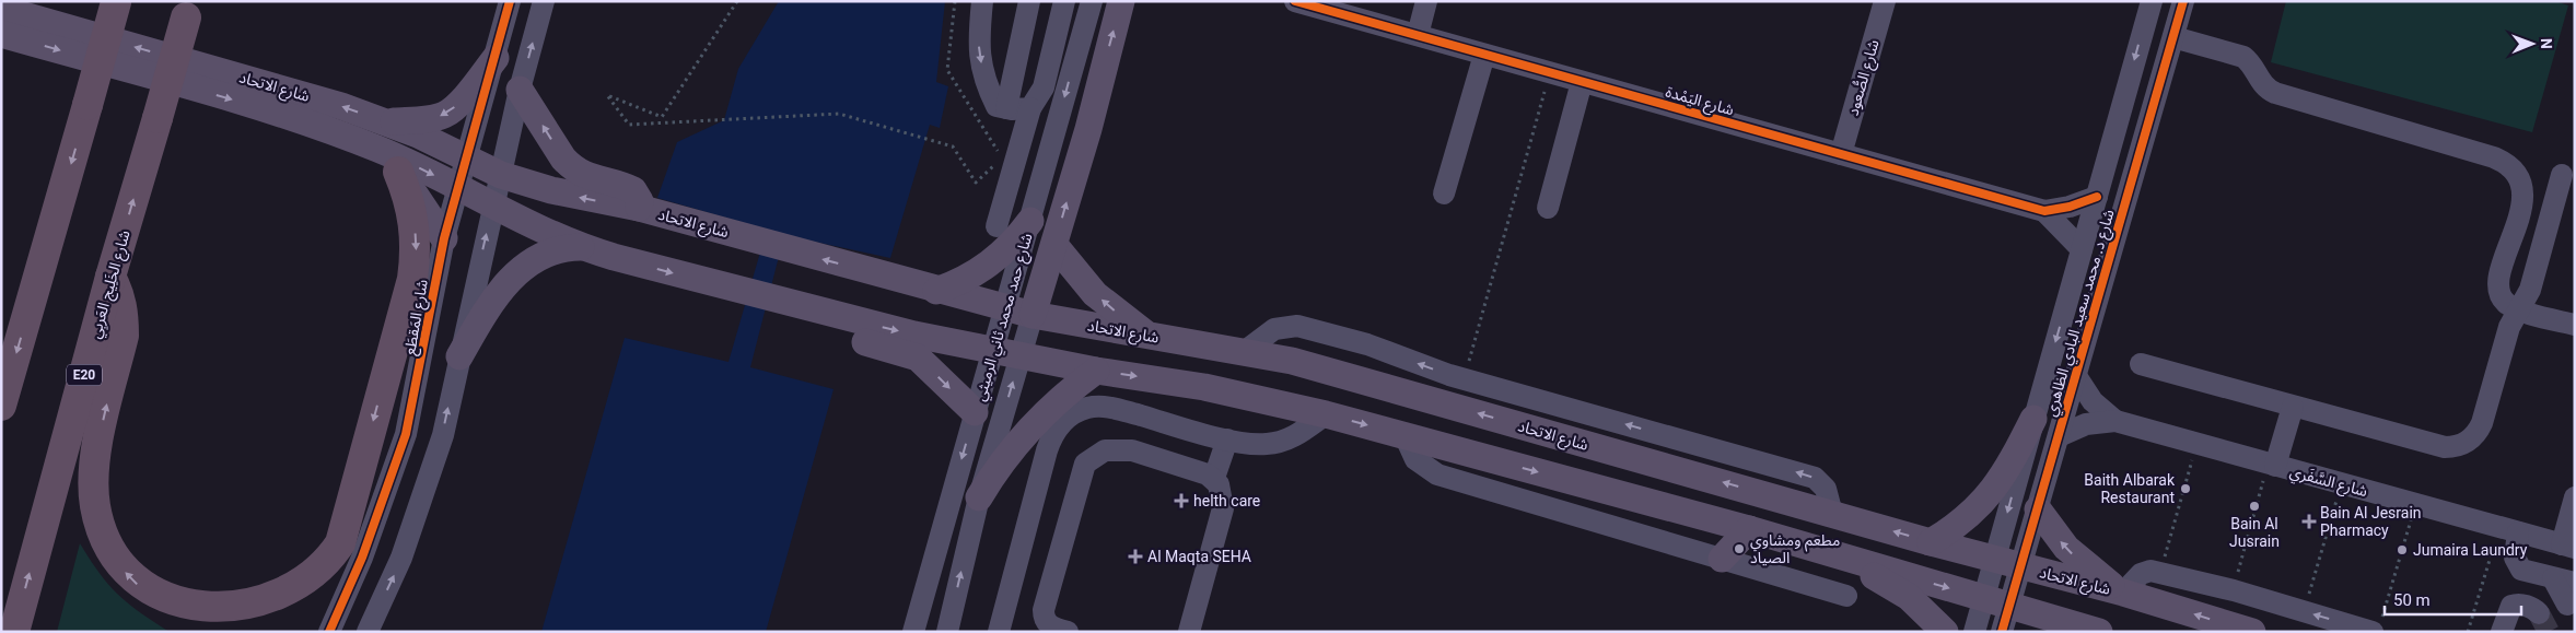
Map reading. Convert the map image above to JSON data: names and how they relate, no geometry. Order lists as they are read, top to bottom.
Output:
{
  "streets": {
    "highway": ["شارع الخَلِيج العَربِي", "E20"],
    "main road": ["شارع الاتحاد", "شارع حمد محمد ثاني الرميثي"],
    "street": [
      "شارع الصُّعود",
      "شارع اليَمْدة",
      "شارع د. محمد سعيد البادي الظاهري",
      "شارع المَقطَع",
      "شارع السَّفَري"
    ]
  },
  "crossings": [
    ["شارع الصُّعود", "شارع اليَمْدة"],
    ["شارع الاتحاد", "شارع د. محمد سعيد البادي الظاهري"],
    ["شارع الاتحاد", "شارع المَقطَع"],
    ["شارع الاتحاد", "شارع حمد محمد ثاني الرميثي"],
    ["شارع اليَمْدة", "شارع د. محمد سعيد البادي الظاهري"],
    ["شارع د. محمد سعيد البادي الظاهري", "شارع السَّفَري"]
  ],
  "places": {
    "other": [
      "Baith Albarak Restaurant",
      "Bain Al Jusrain",
      "مطعم ومشاوي الصياد",
      "Jumaira Laundry"
    ],
    "health": ["helth care", "Bain Al Jesrain Pharmacy", "Al Maqta SEHA"]
  },
  "scale_bar": "50 m",
  "north": "right"
}
